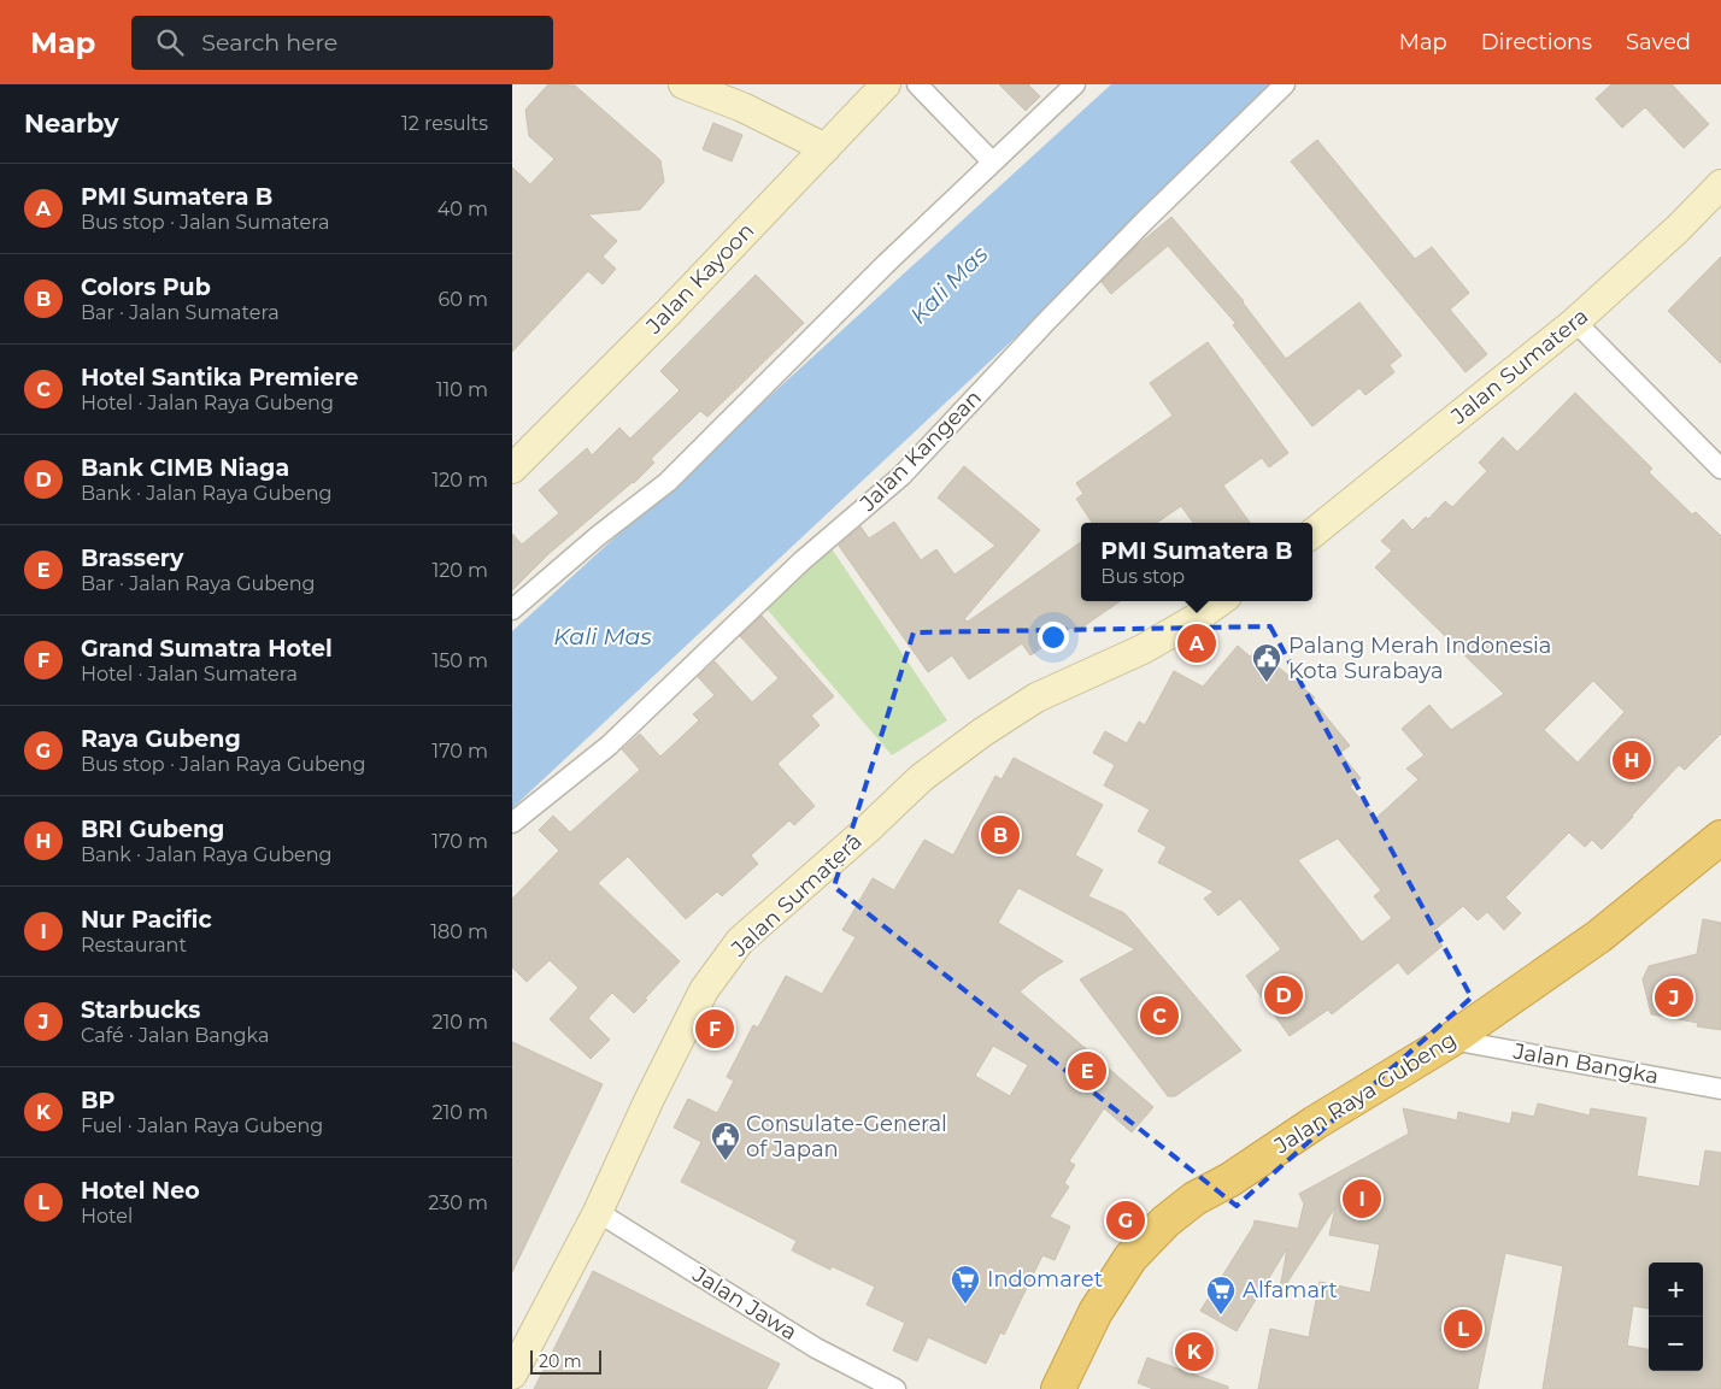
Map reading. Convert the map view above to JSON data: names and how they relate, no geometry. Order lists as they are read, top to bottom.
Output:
{
  "streets": {
    "highway": ["Jalan Raya Gubeng"],
    "street": [
      "Jalan Kayoon",
      "Jalan Sumatera",
      "Jalan Kangean",
      "Jalan Bangka",
      "Jalan Jawa"
    ]
  },
  "crossings": [
    ["Jalan Sumatera", "Jalan Jawa"],
    ["Jalan Bangka", "Jalan Raya Gubeng"]
  ],
  "water": ["Kali Mas"],
  "places": {
    "public building": ["Palang Merah Indonesia Kota Surabaya", "Consulate-General of Japan"],
    "supermarket": ["Indomaret", "Alfamart"]
  },
  "scale_bar": "20 m",
  "page": {
    "header": "Map",
    "search": "Search here",
    "nav": ["Map", "Directions", "Saved"],
    "heading": ["Nearby", "12 results"],
    "list": [
      {
        "mark": "A",
        "name": "PMI Sumatera B",
        "note": "Bus stop · Jalan Sumatera",
        "value": "40 m"
      },
      {
        "mark": "B",
        "name": "Colors Pub",
        "note": "Bar · Jalan Sumatera",
        "value": "60 m"
      },
      {
        "mark": "C",
        "name": "Hotel Santika Premiere",
        "note": "Hotel · Jalan Raya Gubeng",
        "value": "110 m"
      },
      {
        "mark": "D",
        "name": "Bank CIMB Niaga",
        "note": "Bank · Jalan Raya Gubeng",
        "value": "120 m"
      },
      {
        "mark": "E",
        "name": "Brassery",
        "note": "Bar · Jalan Raya Gubeng",
        "value": "120 m"
      },
      {
        "mark": "F",
        "name": "Grand Sumatra Hotel",
        "note": "Hotel · Jalan Sumatera",
        "value": "150 m"
      },
      {
        "mark": "G",
        "name": "Raya Gubeng",
        "note": "Bus stop · Jalan Raya Gubeng",
        "value": "170 m"
      },
      {
        "mark": "H",
        "name": "BRI Gubeng",
        "note": "Bank · Jalan Raya Gubeng",
        "value": "170 m"
      },
      {
        "mark": "I",
        "name": "Nur Pacific",
        "note": "Restaurant",
        "value": "180 m"
      },
      {
        "mark": "J",
        "name": "Starbucks",
        "note": "Café · Jalan Bangka",
        "value": "210 m"
      },
      {
        "mark": "K",
        "name": "BP",
        "note": "Fuel · Jalan Raya Gubeng",
        "value": "210 m"
      },
      {
        "mark": "L",
        "name": "Hotel Neo",
        "note": "Hotel",
        "value": "230 m"
      }
    ],
    "popup": ["PMI Sumatera B", "Bus stop"],
    "pins": [
      "A",
      "H",
      "B",
      "D",
      "J",
      "C",
      "F",
      "E",
      "I",
      "G",
      "L",
      "K"
    ],
    "map_buttons": ["+", "−"],
    "scale": "20 m"
  }
}
